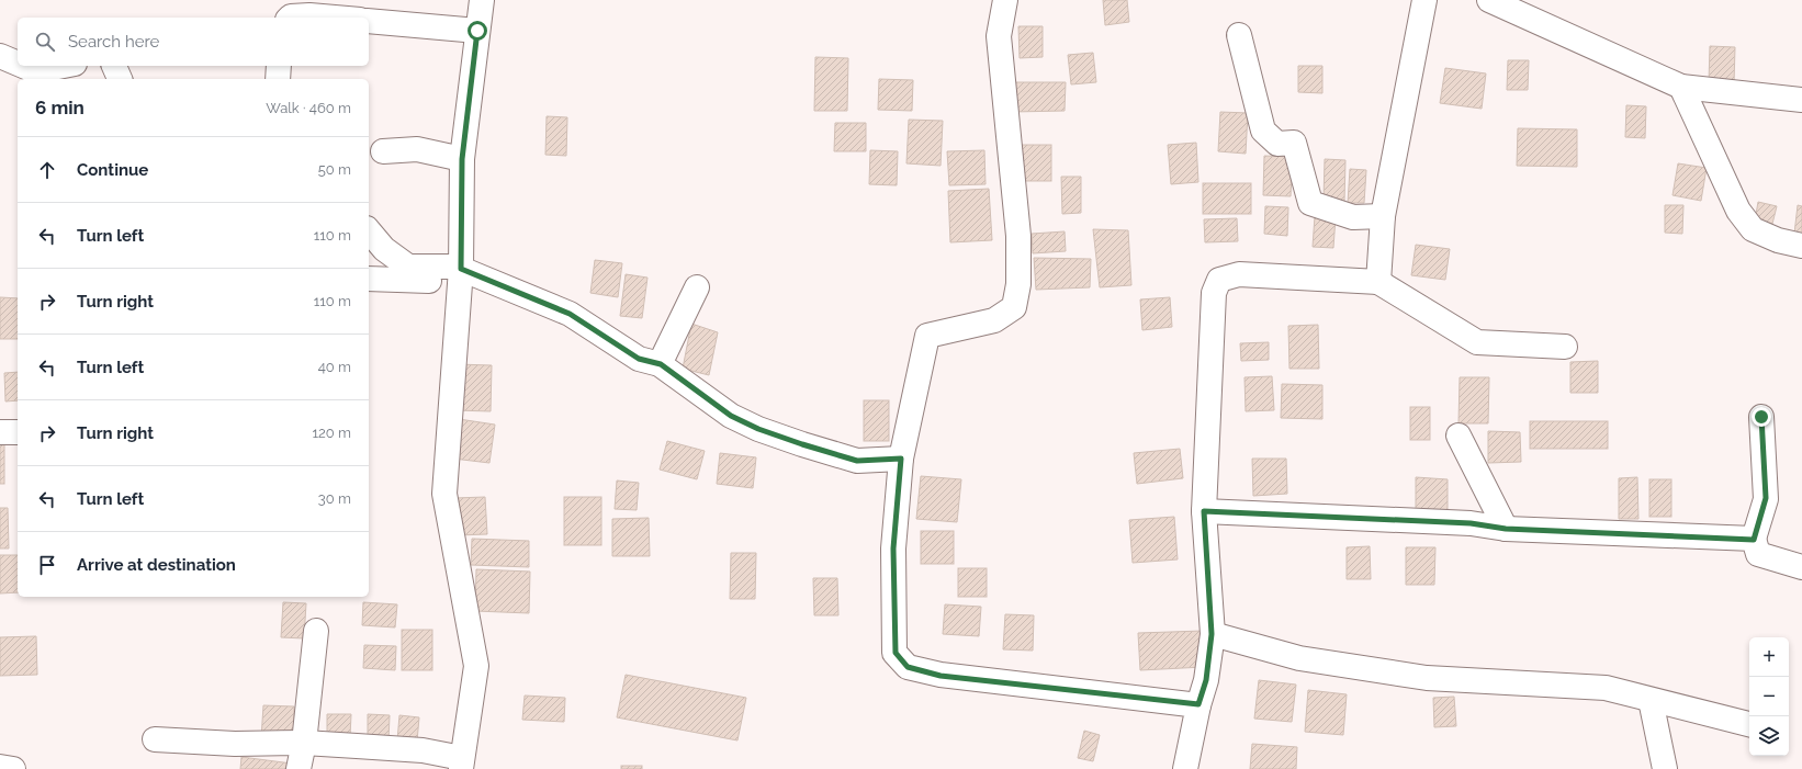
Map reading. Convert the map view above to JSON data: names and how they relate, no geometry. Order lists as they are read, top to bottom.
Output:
{
  "page": {
    "search": "Search here",
    "heading": ["6 min", "Walk · 460 m"],
    "list": [
      ["Continue", "50 m"],
      ["Turn left", "110 m"],
      ["Turn right", "110 m"],
      ["Turn left", "40 m"],
      ["Turn right", "120 m"],
      ["Turn left", "30 m"],
      "Arrive at destination"
    ],
    "map_buttons": ["+", "−"]
  }
}
